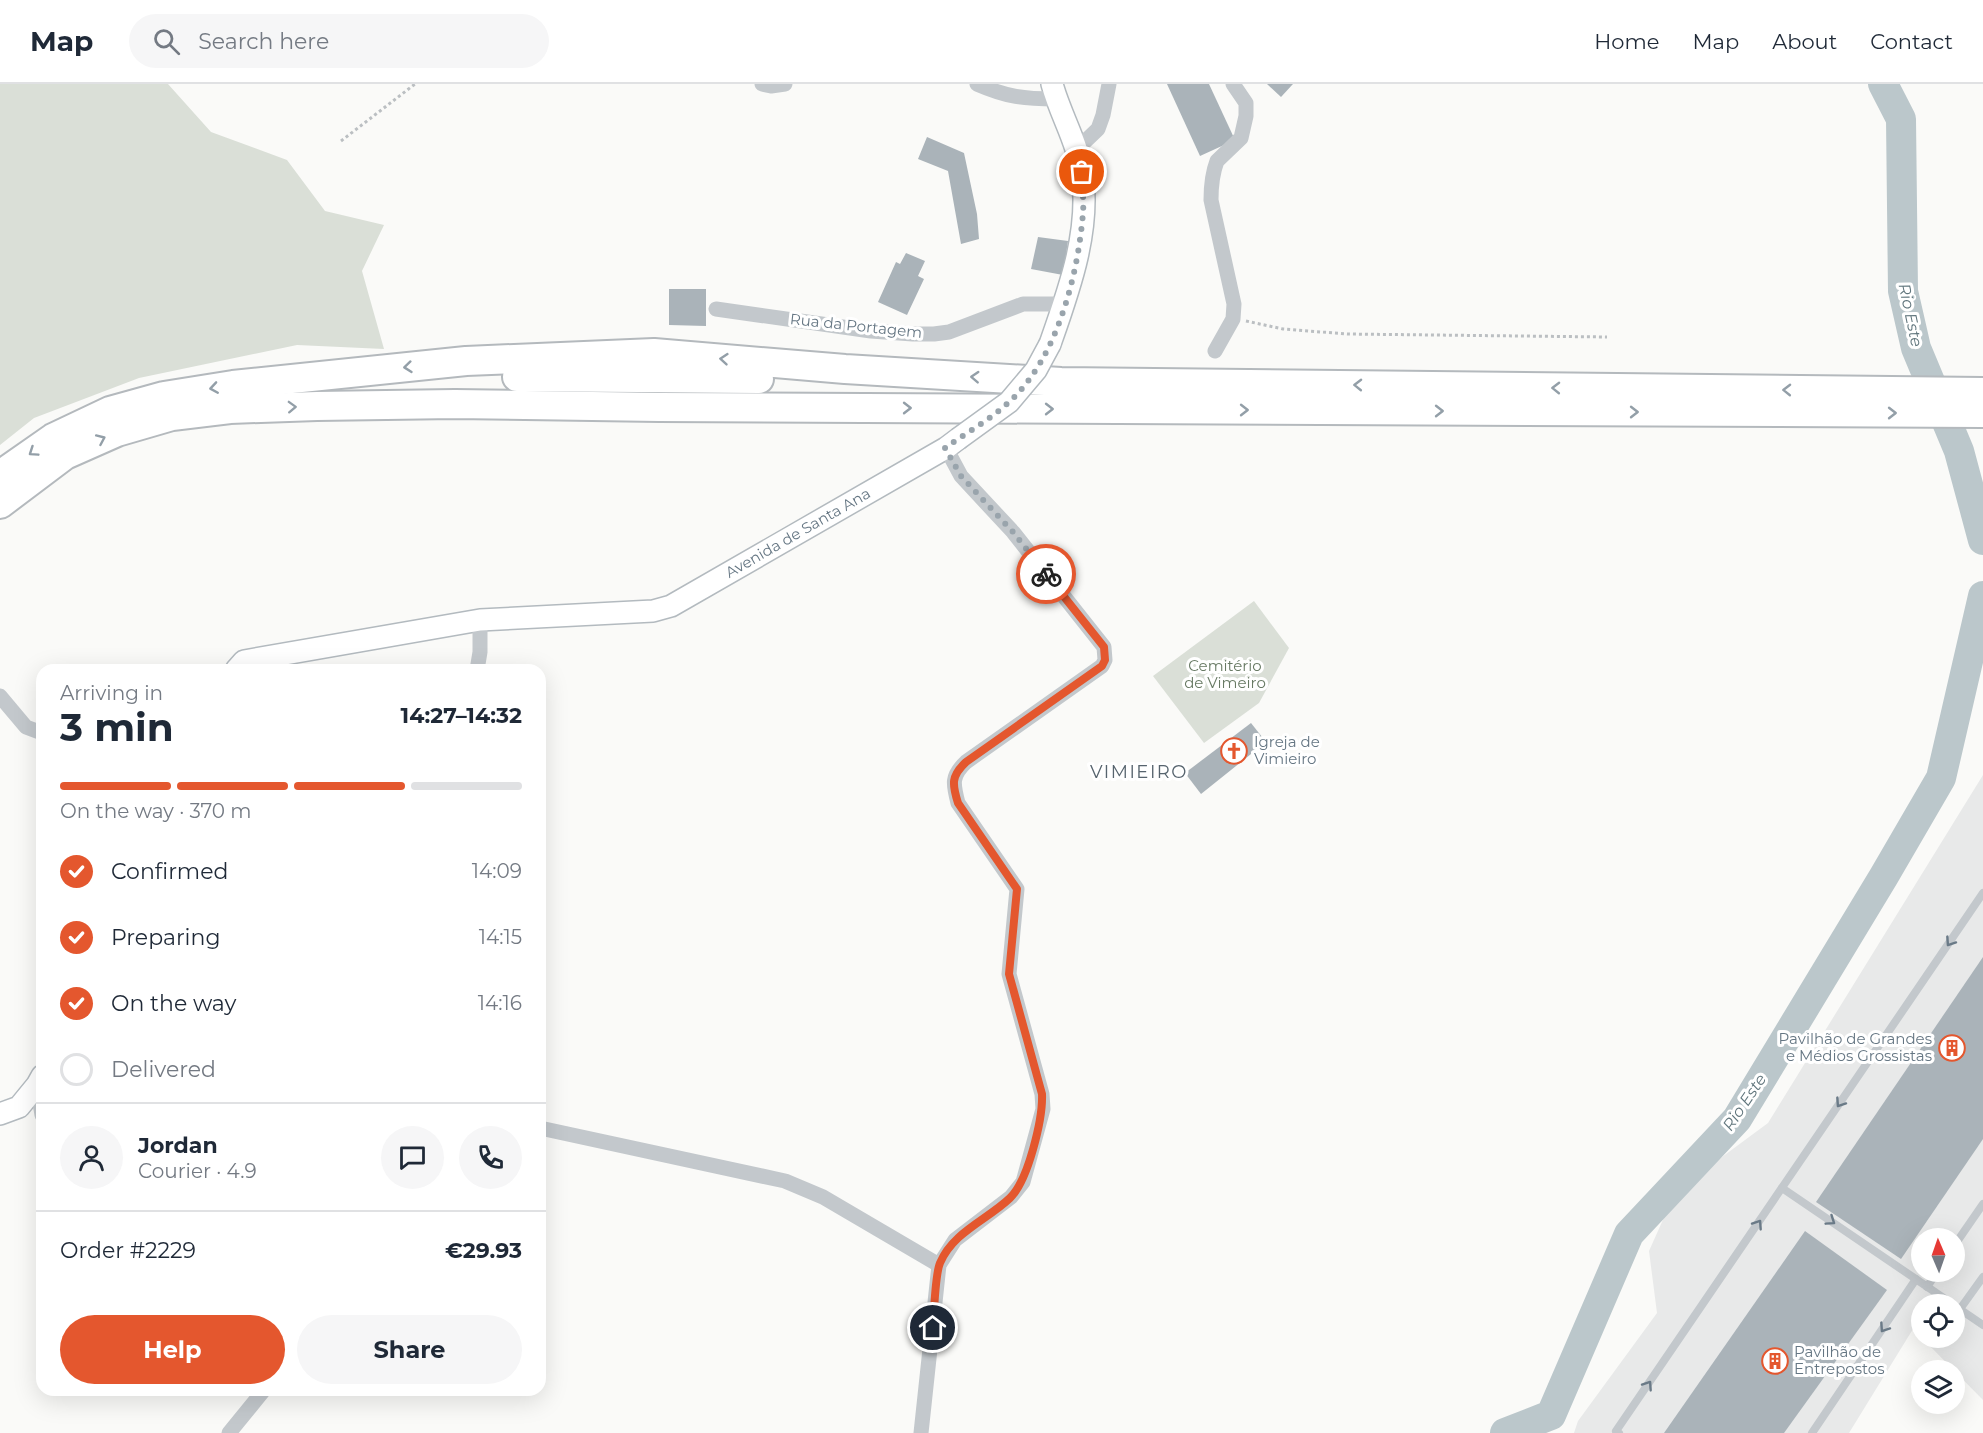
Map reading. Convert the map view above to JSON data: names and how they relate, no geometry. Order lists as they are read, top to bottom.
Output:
{
  "streets": {
    "street": ["Rua da Portagem", "Avenida de Santa Ana"]
  },
  "crossings": [
    ["Rua da Portagem", "Avenida de Santa Ana"]
  ],
  "districts": ["VIMIEIRO"],
  "water": ["Rio Este"],
  "parks": ["Cemitério de Vimeiro"],
  "places": {
    "church": ["Igreja de Vimieiro"],
    "building": ["Pavilhão de Grandes e Médios Grossistas", "Pavilhão de Entrepostos"]
  },
  "north": "top",
  "page": {
    "header": "Map",
    "search": "Search here",
    "nav": [
      "Home",
      "Map",
      "About",
      "Contact"
    ],
    "heading": ["3 min", "Arriving in", "14:27–14:32"],
    "panel": [
      "Jordan",
      "Courier · 4.9",
      "Order #2229",
      "€29.93"
    ],
    "bar": "On the way · 370 m",
    "list": [
      ["Confirmed", "14:09"],
      ["Preparing", "14:15"],
      ["On the way", "14:16"],
      "Delivered"
    ],
    "buttons": ["Help", "Share"]
  }
}
